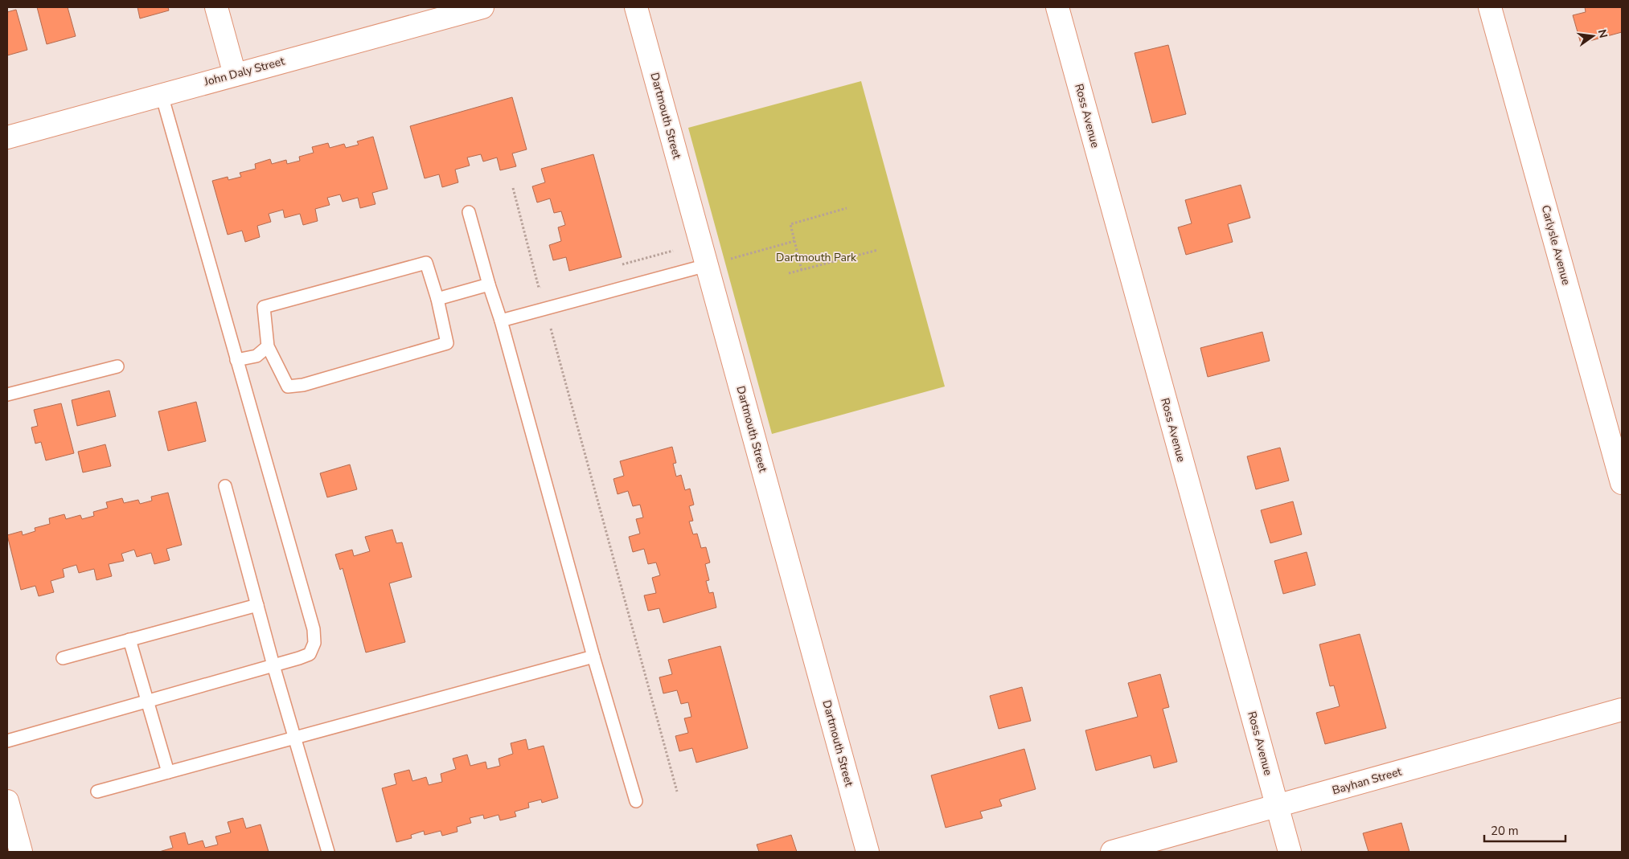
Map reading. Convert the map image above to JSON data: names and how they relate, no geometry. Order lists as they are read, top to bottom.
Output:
{
  "streets": {
    "street": [
      "John Daly Street",
      "Dartmouth Street",
      "Ross Avenue",
      "Carlysle Avenue",
      "Bayhan Street"
    ]
  },
  "crossings": [
    ["Ross Avenue", "Bayhan Street"]
  ],
  "parks": ["Dartmouth Park"],
  "scale_bar": "20 m",
  "north": "right"
}
